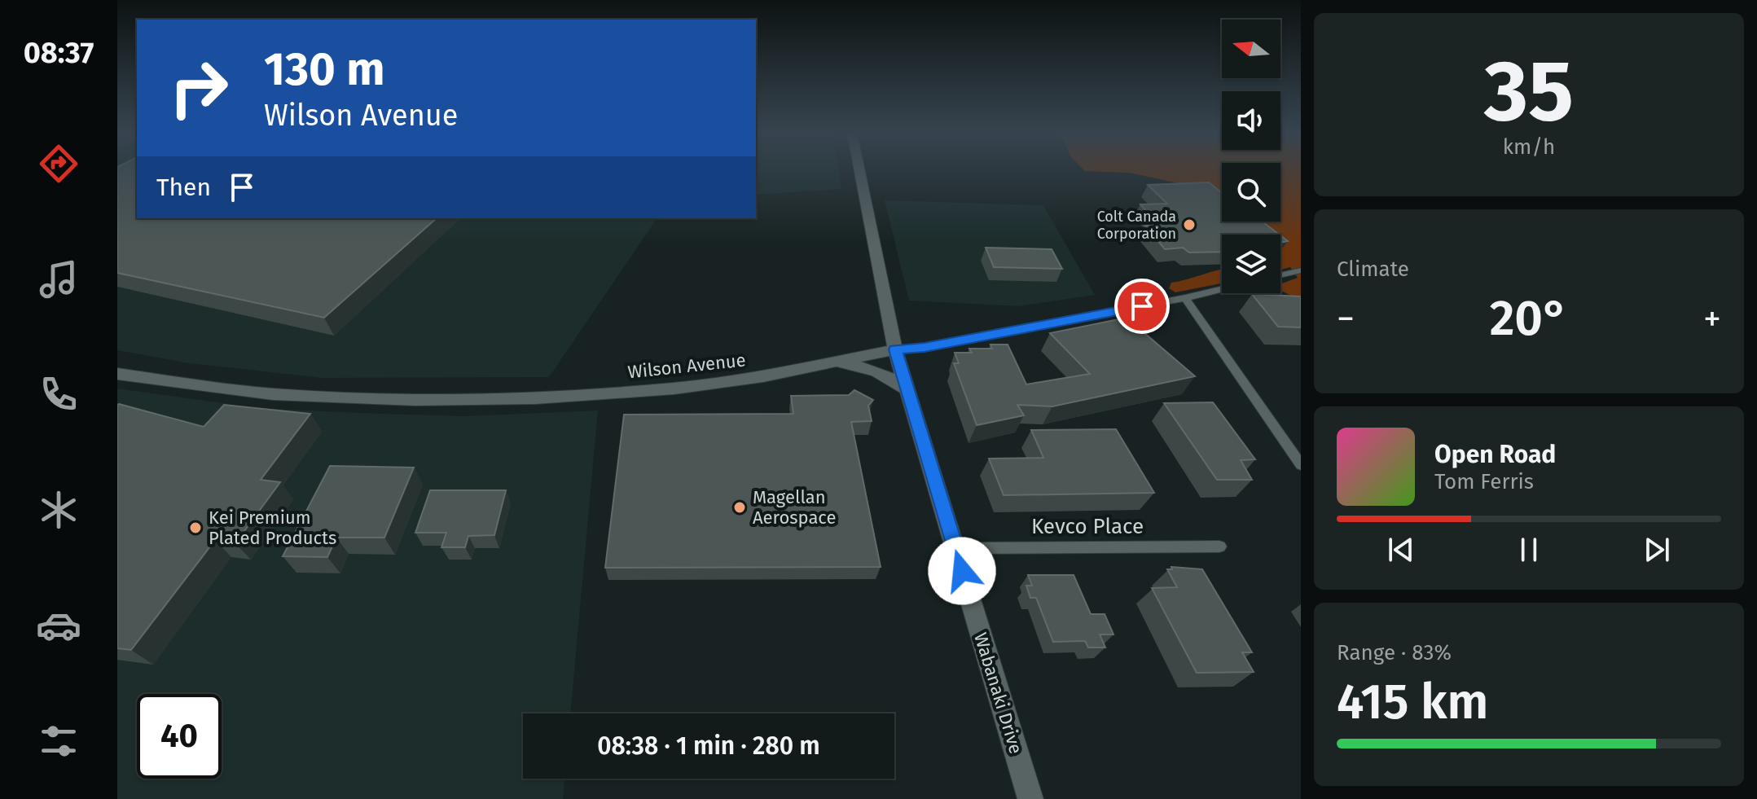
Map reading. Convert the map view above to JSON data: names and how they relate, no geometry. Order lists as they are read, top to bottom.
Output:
{
  "streets": {
    "street": ["Wilson Avenue", "Kevco Place", "Wabanaki Drive"]
  },
  "crossings": [
    ["Wilson Avenue", "Wabanaki Drive"],
    ["Kevco Place", "Wabanaki Drive"]
  ],
  "places": ["Colt Canada Corporation", "Magellan Aerospace", "Kei Premium Plated Products"],
  "north": "left",
  "page": {
    "tabs": "08:37",
    "tile": [
      ["35", "km/h"],
      "Climate",
      ["Range · 83%", "415 km"]
    ],
    "turn": ["130 m", "Wilson Avenue"],
    "then": "Then",
    "heat": ["−", "20°", "+"],
    "song": ["Open Road", "Tom Ferris"],
    "limit": "40",
    "trip": "08:38 · 1 min · 280 m"
  }
}
